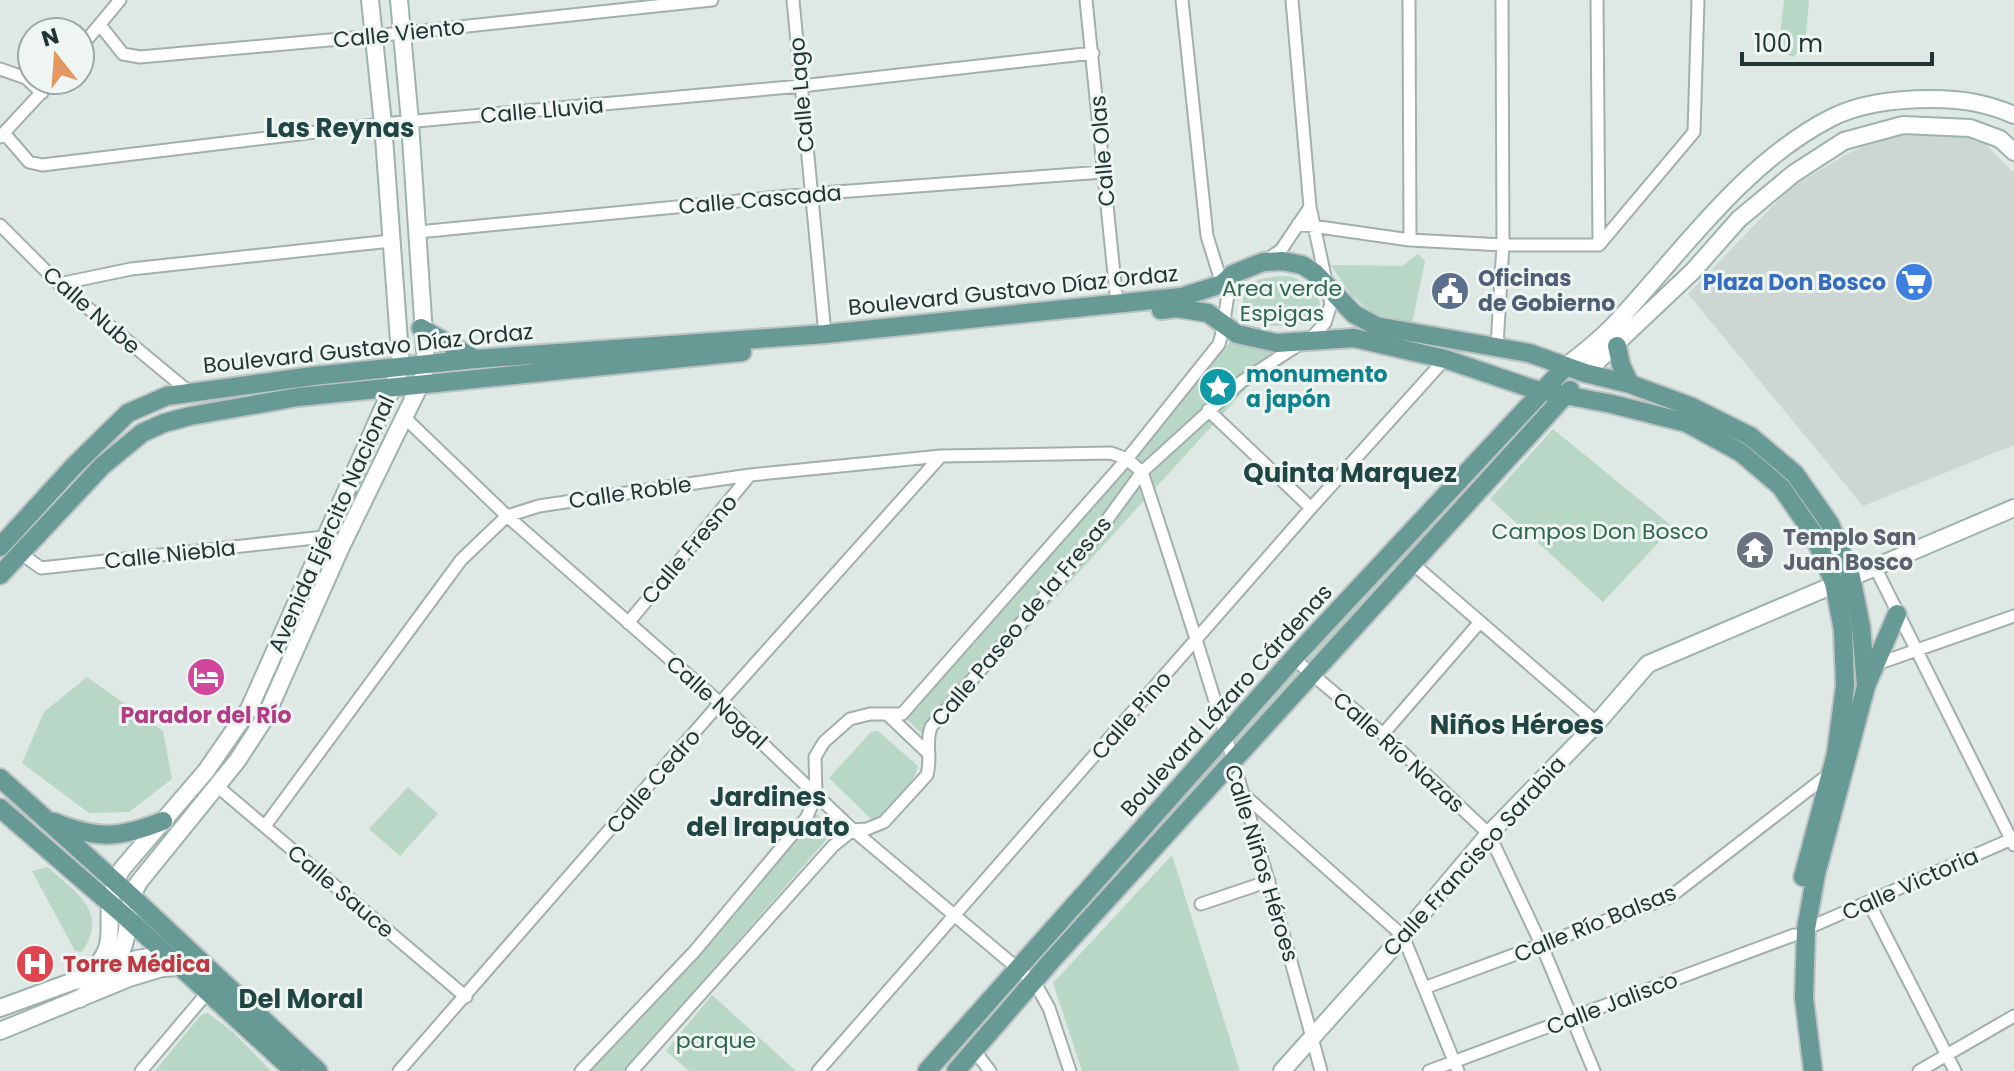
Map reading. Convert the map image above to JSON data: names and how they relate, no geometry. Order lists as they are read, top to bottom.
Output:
{
  "streets": {
    "main road": [
      "Boulevard Gustavo Díaz Ordaz",
      "Avenida Ejército Nacional",
      "Boulevard Lázaro Cárdenas",
      "Calle Francisco Sarabia"
    ],
    "street": [
      "Calle Viento",
      "Calle Lago",
      "Calle Lluvia",
      "Calle Olas",
      "Calle Cascada",
      "Calle Nube",
      "Calle Roble",
      "Calle Fresno",
      "Calle Niebla",
      "Calle Paseo de la Fresas",
      "Calle Nogal",
      "Calle Pino",
      "Calle Río Nazas",
      "Calle Cedro",
      "Calle Niños Héroes",
      "Calle Victoria",
      "Calle Sauce",
      "Calle Río Balsas",
      "Calle Jalisco"
    ]
  },
  "crossings": [
    ["Calle Viento", "Avenida Ejército Nacional"],
    ["Calle Lago", "Calle Lluvia"],
    ["Calle Lago", "Calle Cascada"],
    ["Calle Lago", "Boulevard Gustavo Díaz Ordaz"],
    ["Calle Lluvia", "Calle Olas"],
    ["Calle Lluvia", "Avenida Ejército Nacional"],
    ["Calle Olas", "Calle Cascada"],
    ["Calle Olas", "Boulevard Gustavo Díaz Ordaz"],
    ["Boulevard Gustavo Díaz Ordaz", "Calle Nube"],
    ["Boulevard Gustavo Díaz Ordaz", "Avenida Ejército Nacional"],
    ["Boulevard Gustavo Díaz Ordaz", "Calle Niebla"],
    ["Boulevard Gustavo Díaz Ordaz", "Calle Paseo de la Fresas"],
    ["Boulevard Gustavo Díaz Ordaz", "Boulevard Lázaro Cárdenas"],
    ["Boulevard Gustavo Díaz Ordaz", "Calle Pino"],
    ["Boulevard Gustavo Díaz Ordaz", "Calle Francisco Sarabia"],
    ["Boulevard Gustavo Díaz Ordaz", "Calle Victoria"],
    ["Boulevard Gustavo Díaz Ordaz", "Calle Río Balsas"],
    ["Boulevard Gustavo Díaz Ordaz", "Calle Jalisco"],
    ["Calle Roble", "Calle Fresno"],
    ["Calle Roble", "Calle Paseo de la Fresas"],
    ["Calle Roble", "Calle Nogal"],
    ["Calle Roble", "Calle Cedro"],
    ["Avenida Ejército Nacional", "Calle Niebla"],
    ["Avenida Ejército Nacional", "Calle Nogal"],
    ["Avenida Ejército Nacional", "Calle Sauce"],
    ["Calle Fresno", "Calle Nogal"],
    ["Calle Paseo de la Fresas", "Calle Nogal"],
    ["Calle Paseo de la Fresas", "Calle Niños Héroes"],
    ["Boulevard Lázaro Cárdenas", "Calle Nogal"],
    ["Boulevard Lázaro Cárdenas", "Calle Río Nazas"],
    ["Boulevard Lázaro Cárdenas", "Calle Niños Héroes"],
    ["Calle Nogal", "Calle Pino"],
    ["Calle Nogal", "Calle Cedro"],
    ["Calle Pino", "Calle Niños Héroes"],
    ["Calle Río Nazas", "Calle Francisco Sarabia"],
    ["Calle Río Nazas", "Calle Río Balsas"],
    ["Calle Río Nazas", "Calle Jalisco"],
    ["Calle Cedro", "Calle Sauce"],
    ["Calle Francisco Sarabia", "Calle Niños Héroes"],
    ["Calle Victoria", "Calle Jalisco"]
  ],
  "districts": [
    "Las Reynas",
    "Quinta Marquez",
    "Niños Héroes",
    "Jardines del Irapuato",
    "Del Moral"
  ],
  "parks": ["Area verde Espigas", "Campos Don Bosco", "parque"],
  "places": {
    "supermarket": ["Plaza Don Bosco"],
    "public building": ["Oficinas de Gobierno"],
    "place": ["monumento a japón"],
    "temple": ["Templo San Juan Bosco"],
    "hotel": ["Parador del Río"],
    "hospital": ["Torre Médica"]
  },
  "scale_bar": "100 m",
  "north": "top"
}
